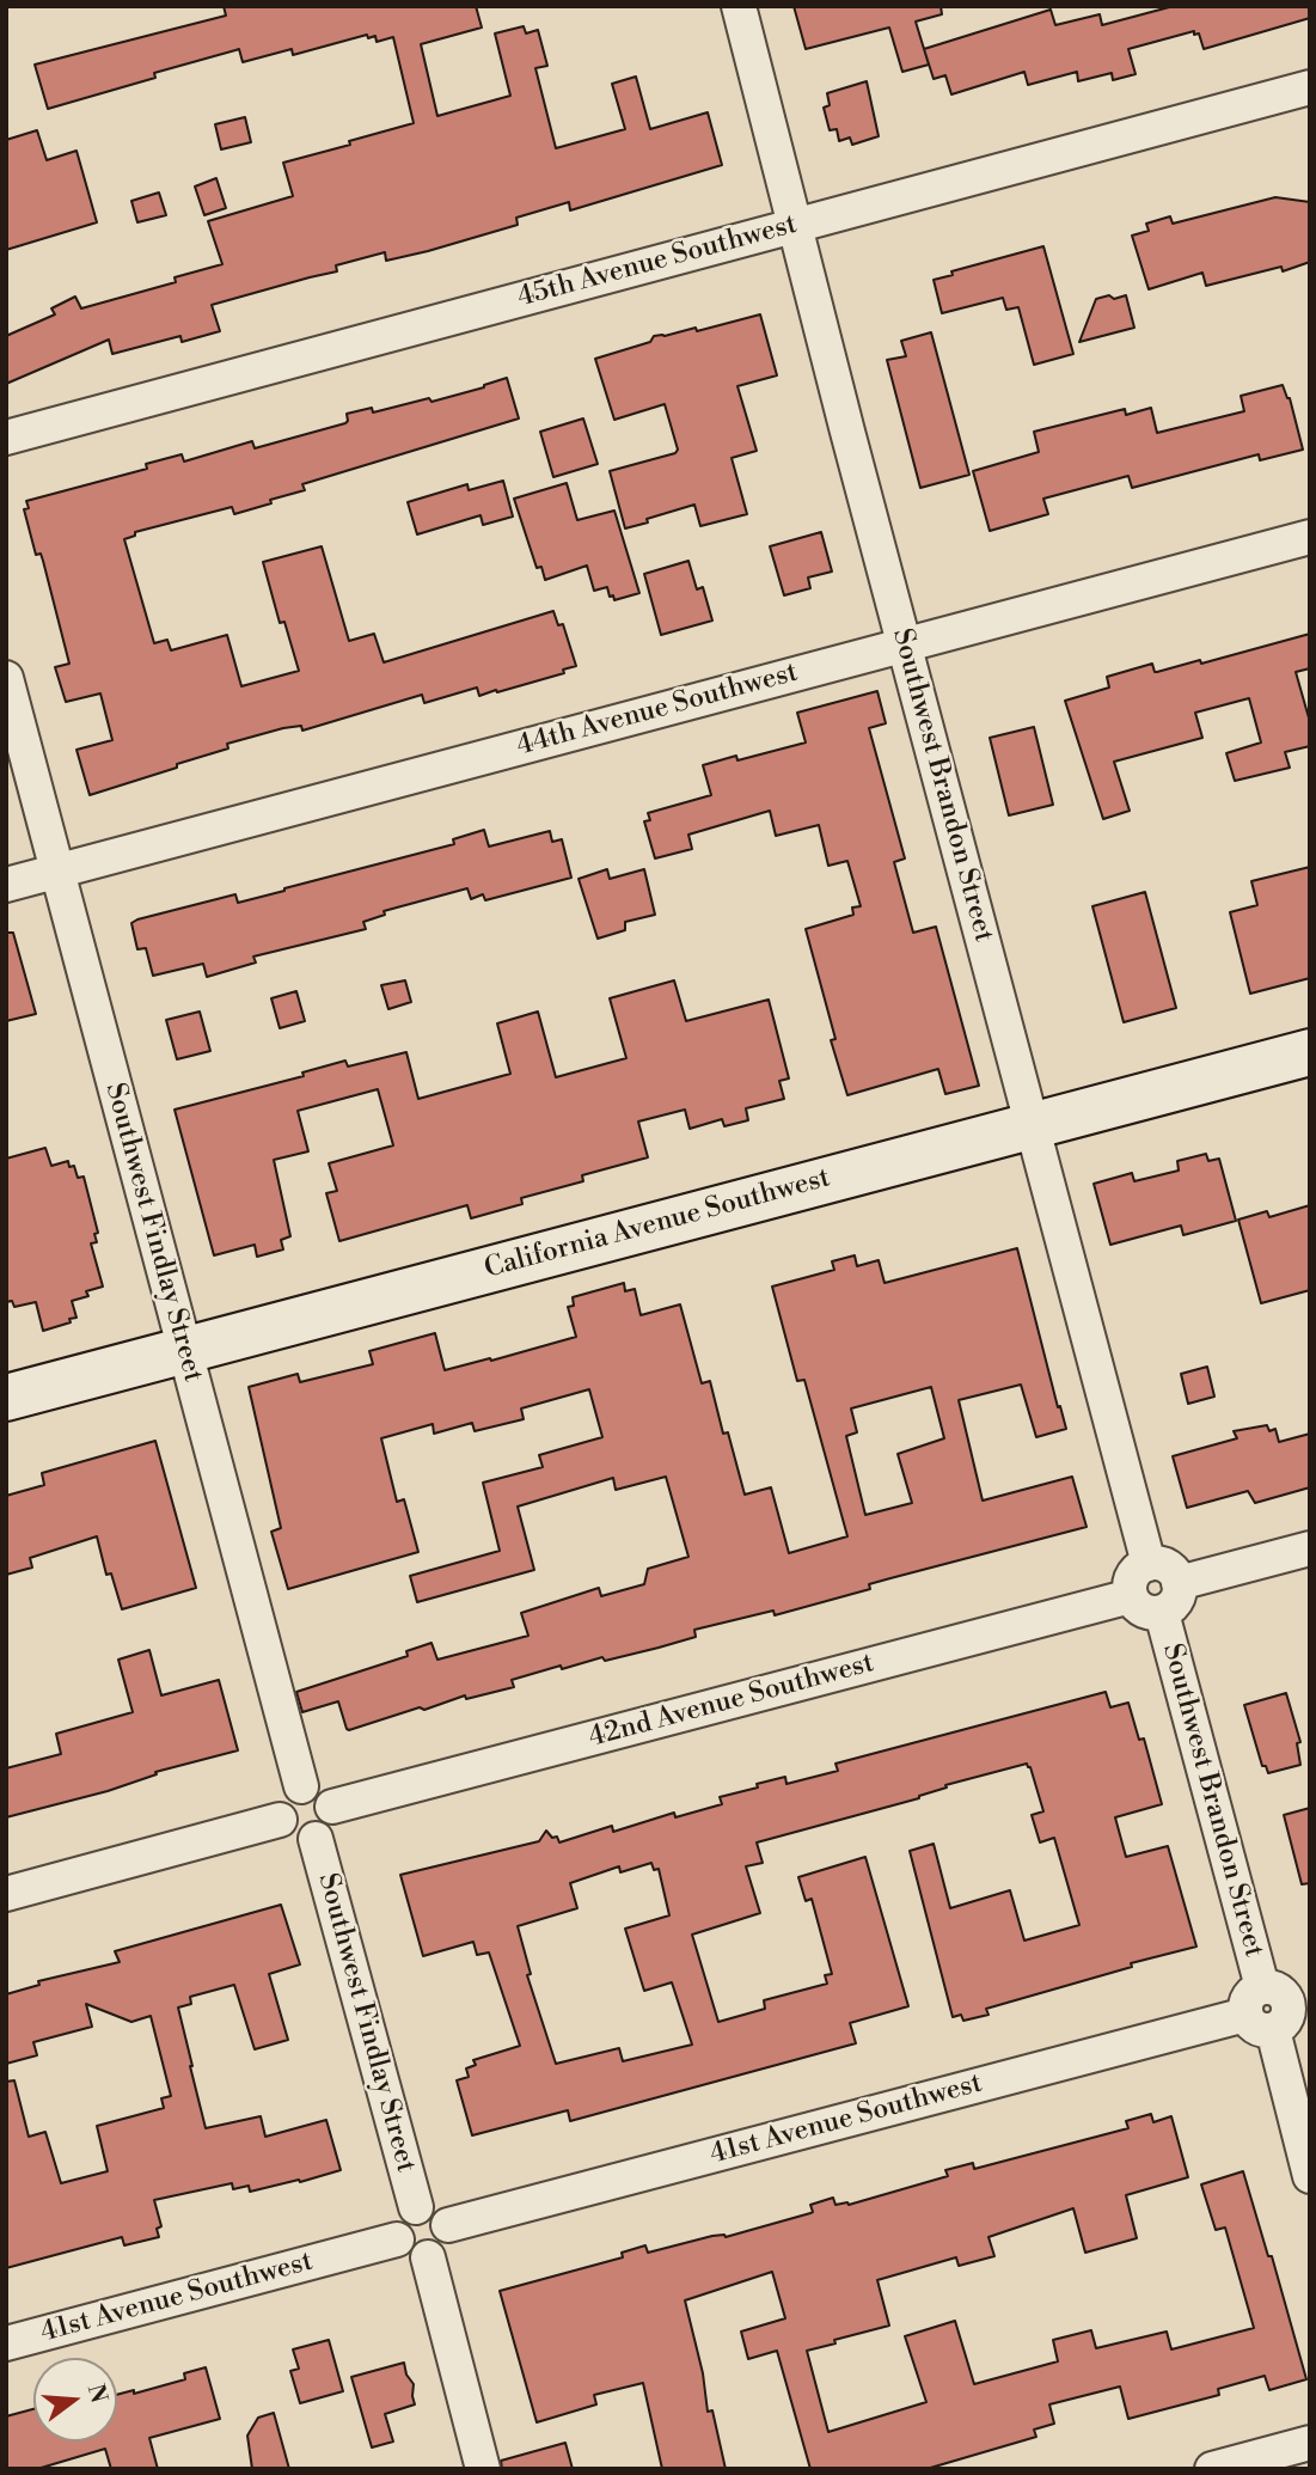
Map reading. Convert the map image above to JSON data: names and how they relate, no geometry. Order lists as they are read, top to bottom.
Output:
{
  "streets": {
    "main road": ["California Avenue Southwest"],
    "street": [
      "45th Avenue Southwest",
      "44th Avenue Southwest",
      "Southwest Brandon Street",
      "Southwest Findlay Street",
      "42nd Avenue Southwest",
      "41st Avenue Southwest"
    ]
  },
  "crossings": [
    ["45th Avenue Southwest", "Southwest Brandon Street"],
    ["44th Avenue Southwest", "Southwest Brandon Street"],
    ["44th Avenue Southwest", "Southwest Findlay Street"],
    ["Southwest Brandon Street", "California Avenue Southwest"],
    ["Southwest Brandon Street", "42nd Avenue Southwest"],
    ["Southwest Brandon Street", "41st Avenue Southwest"],
    ["California Avenue Southwest", "Southwest Findlay Street"],
    ["Southwest Findlay Street", "42nd Avenue Southwest"],
    ["Southwest Findlay Street", "41st Avenue Southwest"]
  ],
  "north": "right"
}
